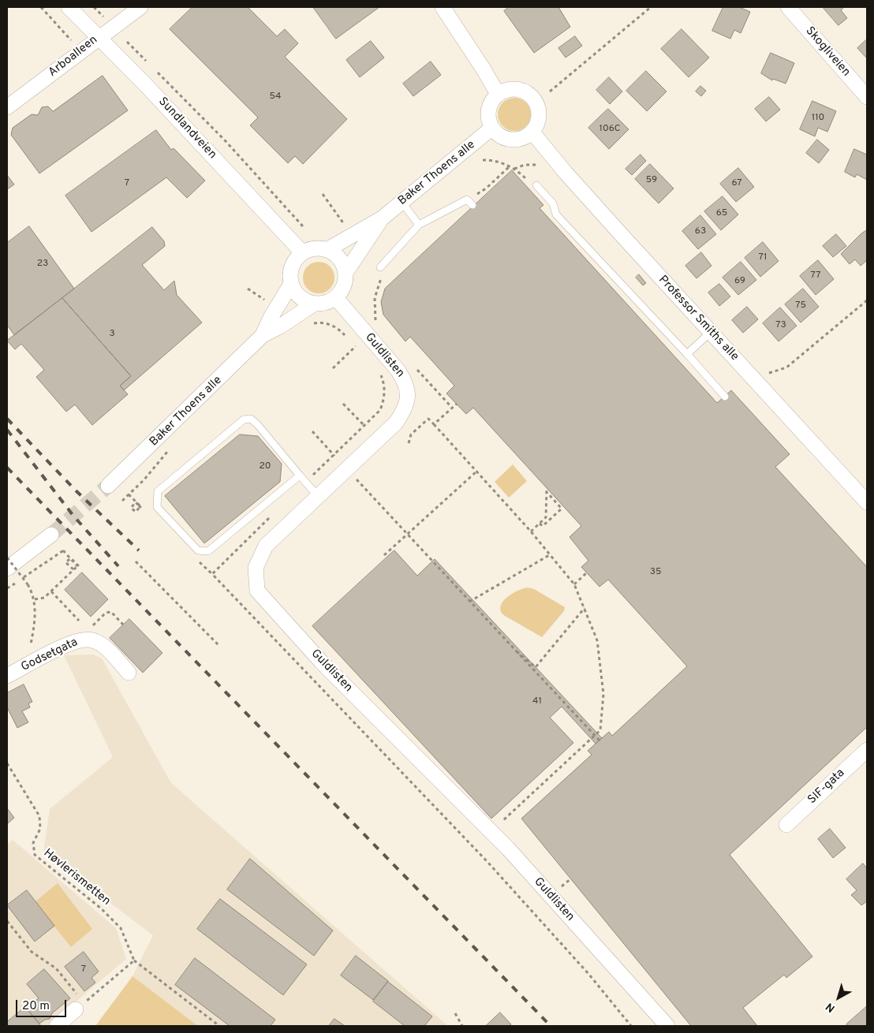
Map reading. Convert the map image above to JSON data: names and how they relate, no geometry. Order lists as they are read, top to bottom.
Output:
{
  "streets": {
    "street": [
      "Skogliveien",
      "Arboalleen",
      "Sundlandveien",
      "Baker Thoens alle",
      "Professor Smiths alle",
      "Guldlisten",
      "Godsetgata",
      "SIF-gata"
    ],
    "path": ["Høvlerismetten"]
  },
  "crossings": [
    ["Arboalleen", "Sundlandveien"],
    ["Sundlandveien", "Baker Thoens alle"],
    ["Sundlandveien", "Guldlisten"],
    ["Baker Thoens alle", "Professor Smiths alle"],
    ["Baker Thoens alle", "Guldlisten"]
  ],
  "house_numbers": [
    "54",
    "110",
    "106C",
    "59",
    "7",
    "67",
    "65",
    "63",
    "71",
    "23",
    "77",
    "69",
    "75",
    "73",
    "3",
    "20",
    "35",
    "41",
    "7"
  ],
  "scale_bar": "20 m",
  "north": "bottom left"
}
